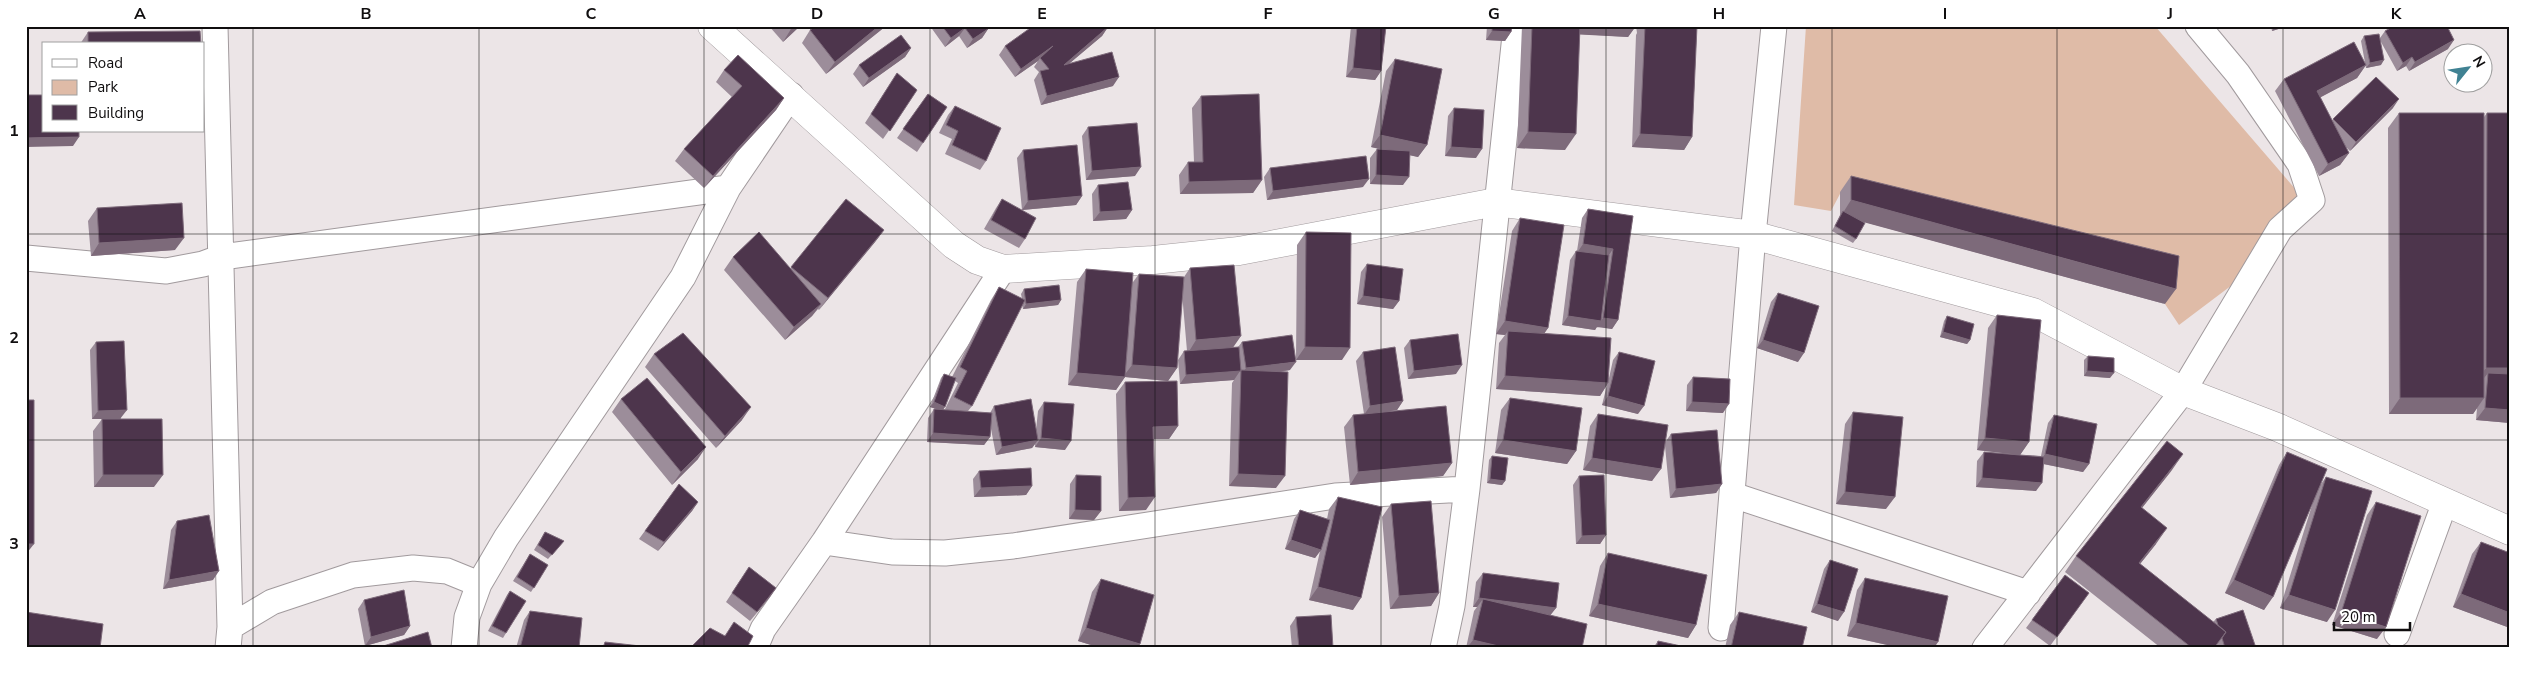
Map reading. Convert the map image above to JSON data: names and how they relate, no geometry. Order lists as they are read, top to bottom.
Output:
{
  "legend": ["Road", "Park", "Building"],
  "scale_bar": "20 m",
  "north": "top right",
  "grid": {
    "columns": [
      "A",
      "B",
      "C",
      "D",
      "E",
      "F",
      "G",
      "H",
      "I",
      "J",
      "K"
    ],
    "rows": ["1", "2", "3"]
  }
}
